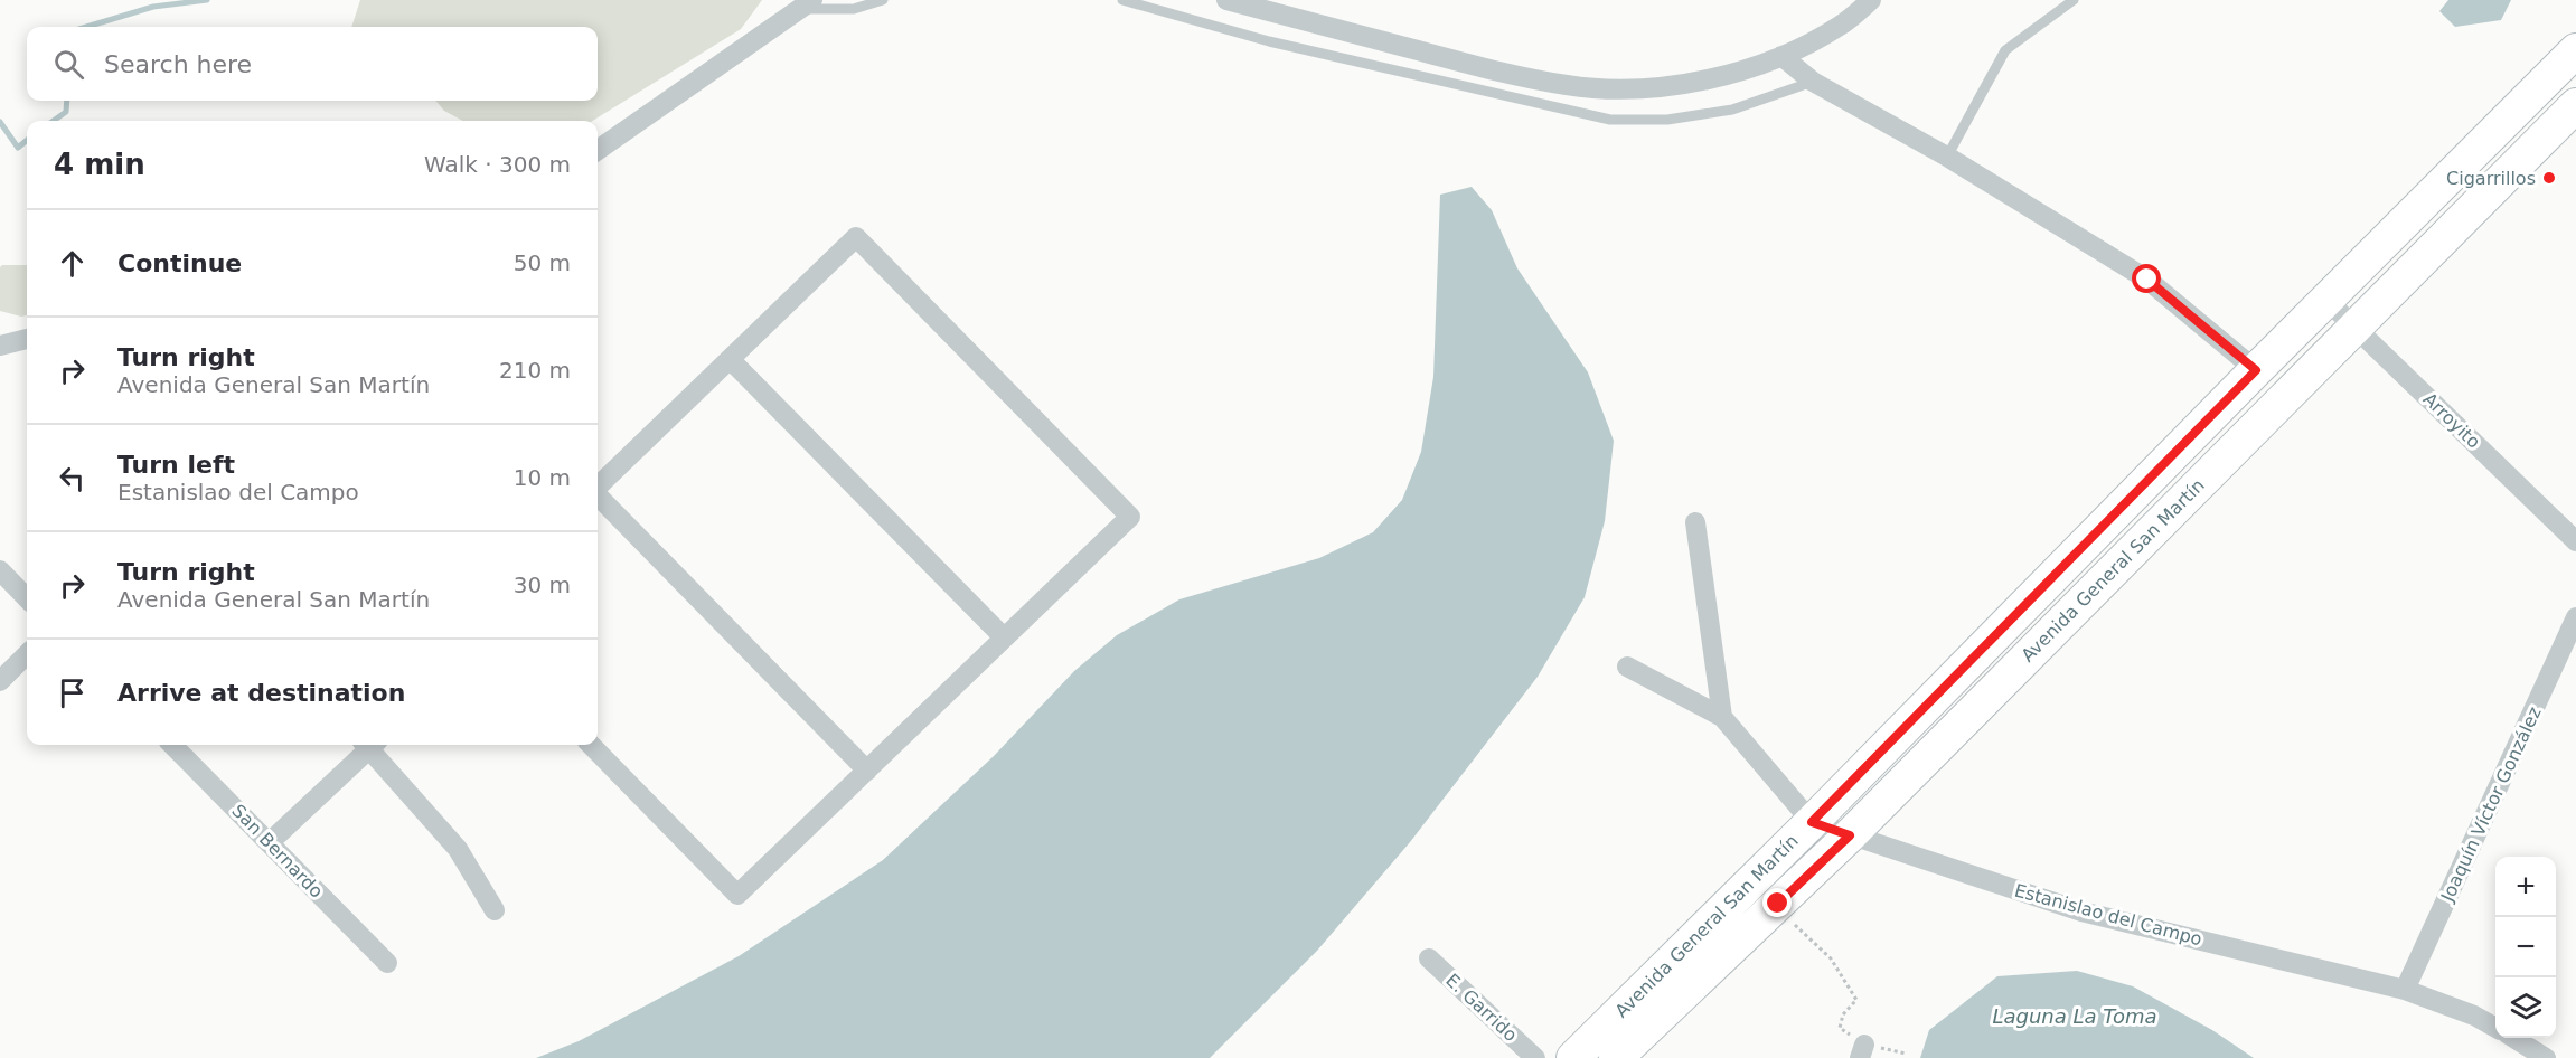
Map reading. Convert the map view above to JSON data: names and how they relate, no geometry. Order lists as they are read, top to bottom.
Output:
{
  "streets": {
    "main road": ["Avenida General San Martín"],
    "street": [
      "Arroyito",
      "Joaquín Víctor González",
      "San Bernardo",
      "Estanislao del Campo",
      "E. Garrido"
    ]
  },
  "crossings": [
    ["Arroyito", "Avenida General San Martín"],
    ["Avenida General San Martín", "Estanislao del Campo"],
    ["Joaquín Víctor González", "Estanislao del Campo"]
  ],
  "water": ["Laguna La Toma"],
  "places": ["Cigarrillos"],
  "page": {
    "search": "Search here",
    "heading": ["4 min", "Walk · 300 m"],
    "list": [
      ["Continue", "50 m"],
      ["Turn right", "Avenida General San Martín", "210 m"],
      ["Turn left", "Estanislao del Campo", "10 m"],
      ["Turn right", "Avenida General San Martín", "30 m"],
      "Arrive at destination"
    ],
    "map_buttons": ["+", "−"]
  }
}
